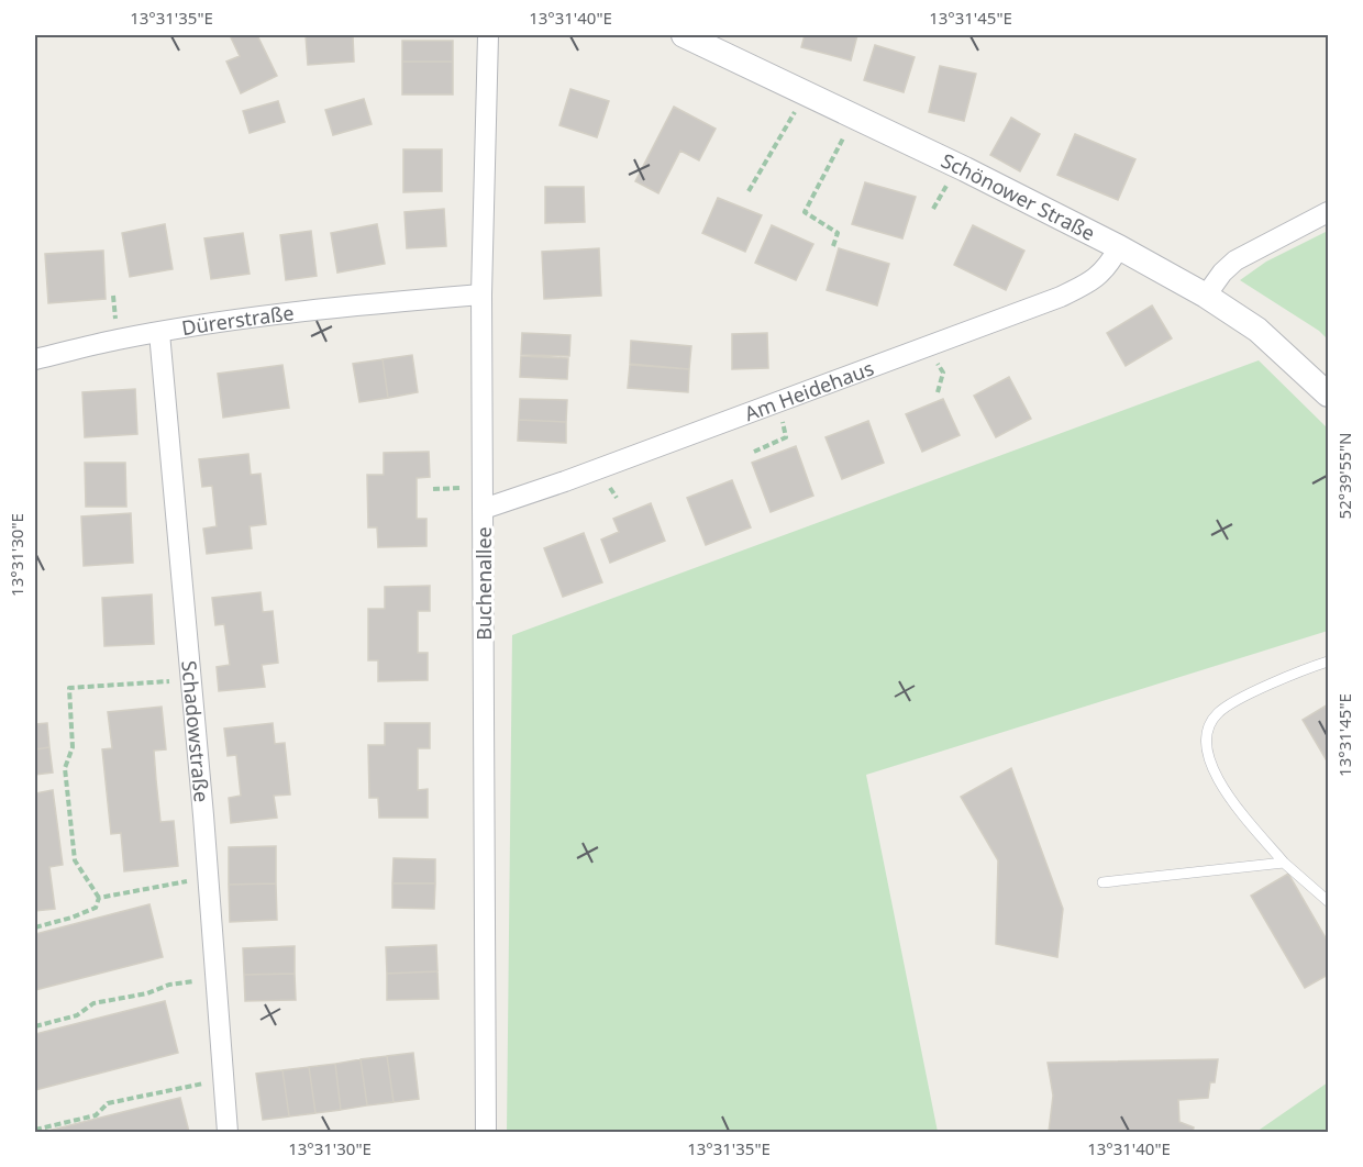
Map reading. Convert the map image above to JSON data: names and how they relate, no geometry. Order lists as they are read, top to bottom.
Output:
{
  "streets": {
    "street": [
      "Schönower Straße",
      "Dürerstraße",
      "Am Heidehaus",
      "Buchenallee",
      "Schadowstraße"
    ]
  },
  "crossings": [
    ["Schönower Straße", "Am Heidehaus"],
    ["Dürerstraße", "Buchenallee"],
    ["Dürerstraße", "Schadowstraße"],
    ["Am Heidehaus", "Buchenallee"]
  ],
  "coordinates": [
    "13°31'35\"E",
    "13°31'40\"E",
    "13°31'45\"E",
    "52°39'55\"N",
    "13°31'30\"E"
  ]
}
